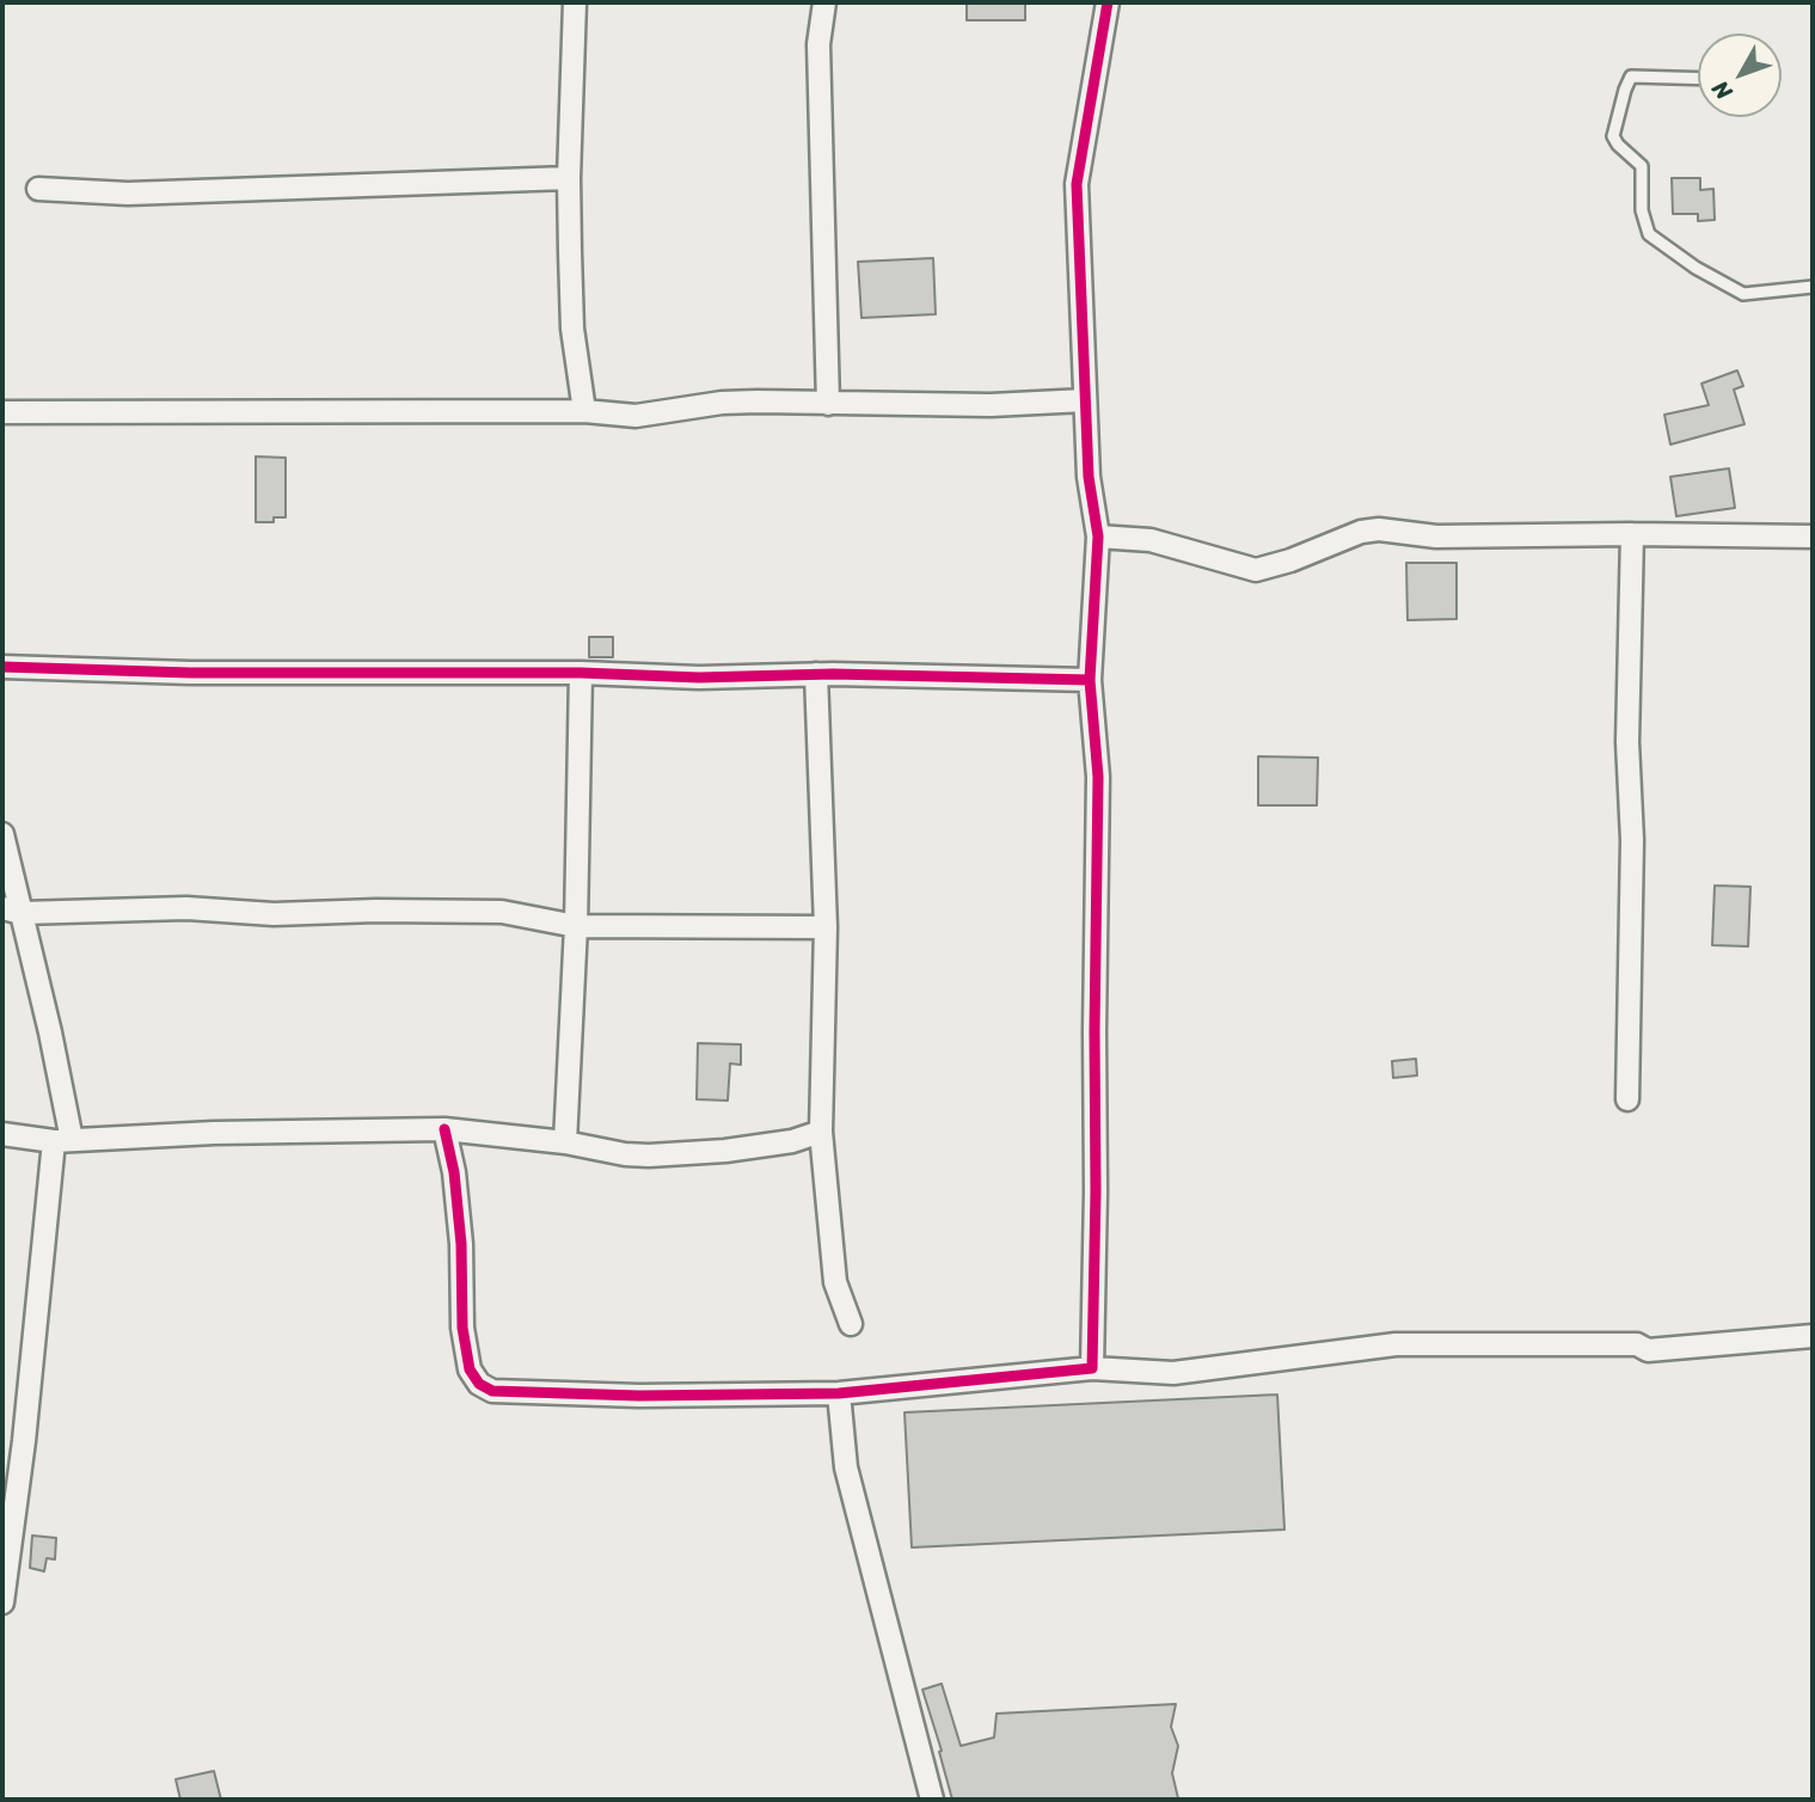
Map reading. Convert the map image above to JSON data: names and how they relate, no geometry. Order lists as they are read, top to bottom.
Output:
{
  "north": "bottom left"
}
